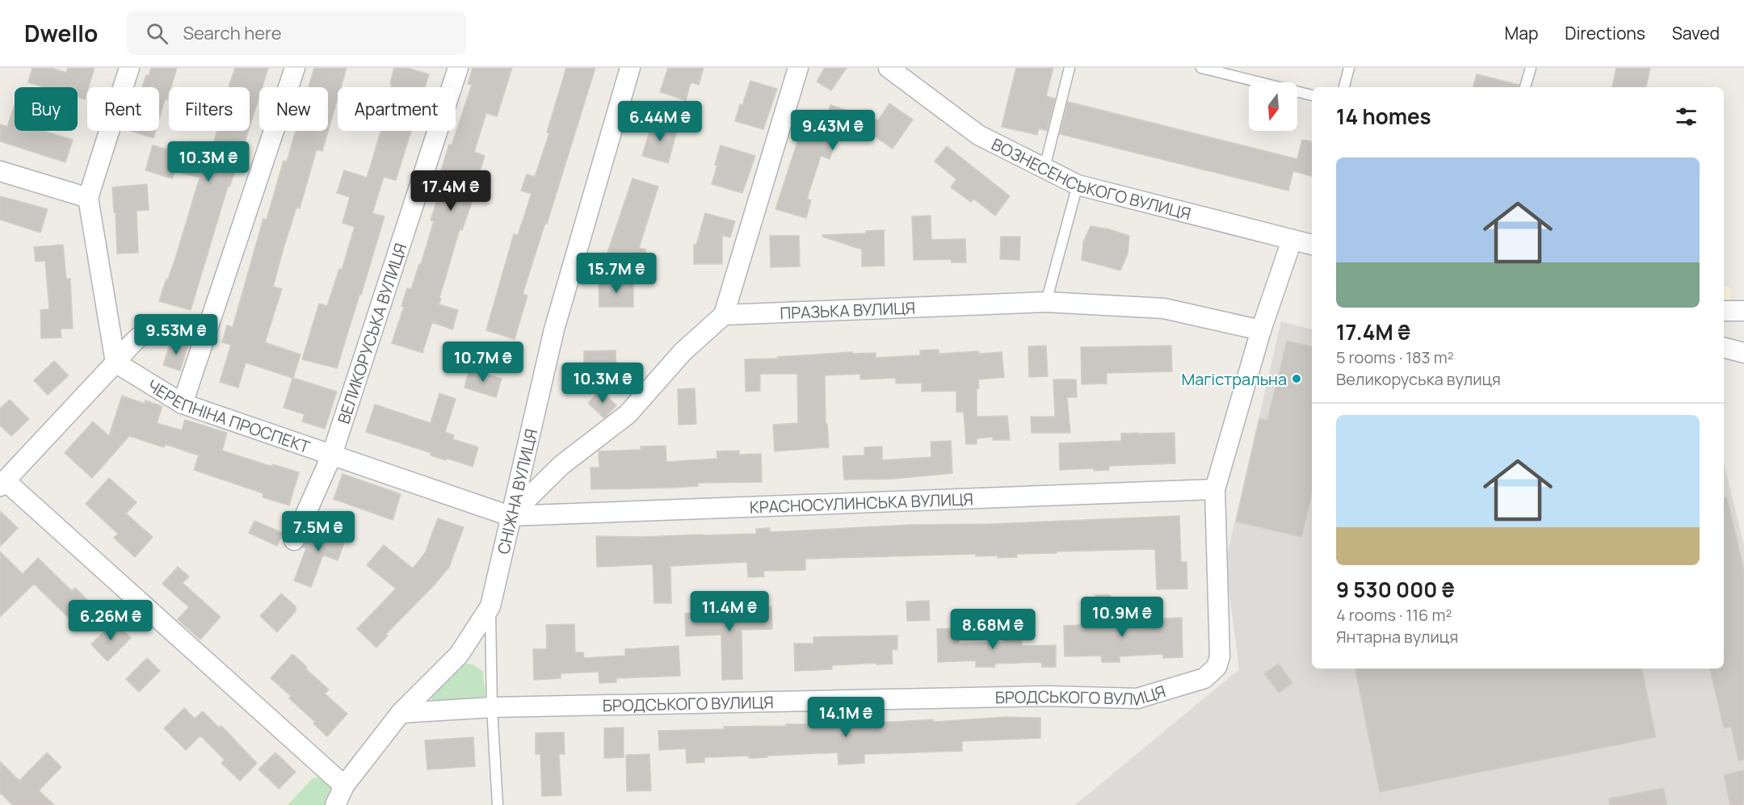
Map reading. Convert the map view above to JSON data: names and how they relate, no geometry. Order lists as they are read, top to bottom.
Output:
{
  "streets": {
    "street": [
      "ВОЗНЕСЕНСЬКОГО ВУЛИЦЯ",
      "ПРАЗЬКА ВУЛИЦЯ",
      "ВЕЛИКОРУСЬКА ВУЛИЦЯ",
      "ЧЕРЕПНІНА ПРОСПЕКТ",
      "СНІЖНА ВУЛИЦЯ",
      "КРАСНОСУЛИНСЬКА ВУЛИЦЯ",
      "БРОДСЬКОГО ВУЛИЦЯ"
    ]
  },
  "crossings": [
    ["ВЕЛИКОРУСЬКА ВУЛИЦЯ", "ЧЕРЕПНІНА ПРОСПЕКТ"],
    ["ЧЕРЕПНІНА ПРОСПЕКТ", "СНІЖНА ВУЛИЦЯ"],
    ["ЧЕРЕПНІНА ПРОСПЕКТ", "КРАСНОСУЛИНСЬКА ВУЛИЦЯ"],
    ["СНІЖНА ВУЛИЦЯ", "КРАСНОСУЛИНСЬКА ВУЛИЦЯ"],
    ["СНІЖНА ВУЛИЦЯ", "БРОДСЬКОГО ВУЛИЦЯ"],
    ["КРАСНОСУЛИНСЬКА ВУЛИЦЯ", "БРОДСЬКОГО ВУЛИЦЯ"]
  ],
  "places": ["Магістральна"],
  "north": "bottom",
  "page": {
    "header": "Dwello",
    "search": "Search here",
    "nav": ["Map", "Directions", "Saved"],
    "chip": [
      "Buy",
      "Rent",
      "Filters",
      "New",
      "Apartment"
    ],
    "heading": "14 homes",
    "price": [
      "6.44M ₴",
      "9.43M ₴",
      "10.3M ₴",
      "17.4M ₴",
      "15.7M ₴",
      "9.53M ₴",
      "10.7M ₴",
      "10.3M ₴",
      "7.5M ₴",
      "11.4M ₴",
      "10.9M ₴",
      "6.26M ₴",
      "8.68M ₴",
      "14.1M ₴"
    ],
    "list": [
      {
        "name": "17.4M ₴",
        "note": "5 rooms · 183 m² · Великоруська вулиця"
      },
      {
        "name": "9 530 000 ₴",
        "note": "4 rooms · 116 m² · Янтарна вулиця"
      }
    ]
  }
}
